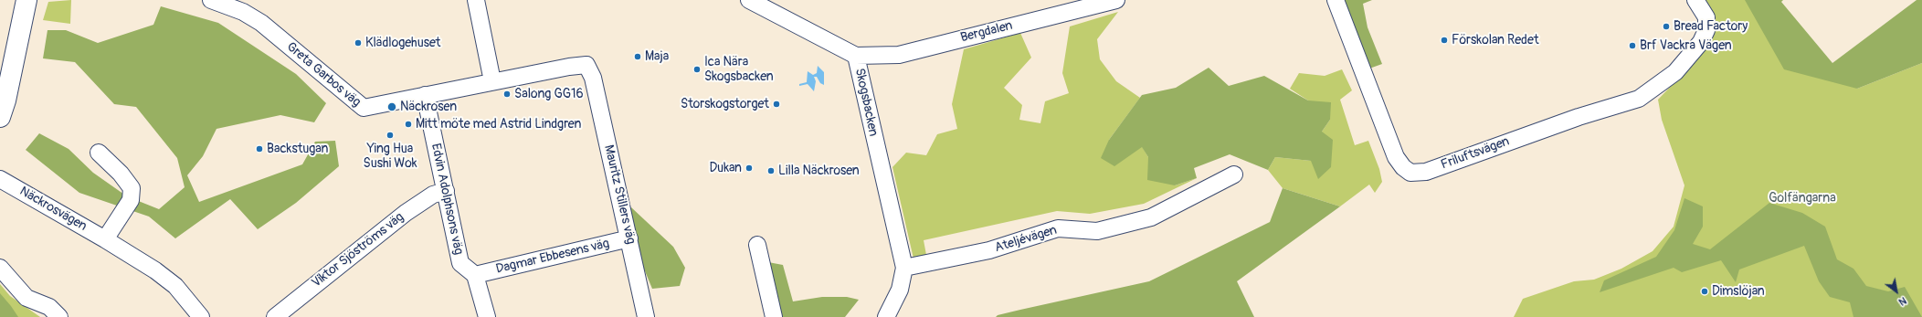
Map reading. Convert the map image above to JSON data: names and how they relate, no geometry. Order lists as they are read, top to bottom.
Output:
{
  "streets": {
    "street": [
      "Bergdalen",
      "Greta Garbos väg",
      "Skogsbacken",
      "Friluftsvägen",
      "Mauritz Stillers väg",
      "Edvin Adolphsons väg",
      "Näckrosvägen",
      "Ateljévägen",
      "Viktor Sjöströms väg",
      "Dagmar Ebbesens väg"
    ]
  },
  "crossings": [
    ["Bergdalen", "Skogsbacken"],
    ["Greta Garbos väg", "Mauritz Stillers väg"],
    ["Greta Garbos väg", "Edvin Adolphsons väg"],
    ["Skogsbacken", "Ateljévägen"],
    ["Mauritz Stillers väg", "Dagmar Ebbesens väg"],
    ["Edvin Adolphsons väg", "Viktor Sjöströms väg"],
    ["Edvin Adolphsons väg", "Dagmar Ebbesens väg"]
  ],
  "parks": ["Golfängarna"],
  "places": [
    "Bread Factory",
    "Förskolan Redet",
    "Klädlogehuset",
    "Brf Vackra Vägen",
    "Maja",
    "Ica Nära Skogsbacken",
    "Salong GG16",
    "Storskogstorget",
    "Näckrosen",
    "Mitt möte med Astrid Lindgren",
    "Ying Hua Sushi Wok",
    "Backstugan",
    "Dukan",
    "Lilla Näckrosen",
    "Dimslöjan"
  ],
  "north": "bottom right"
}
